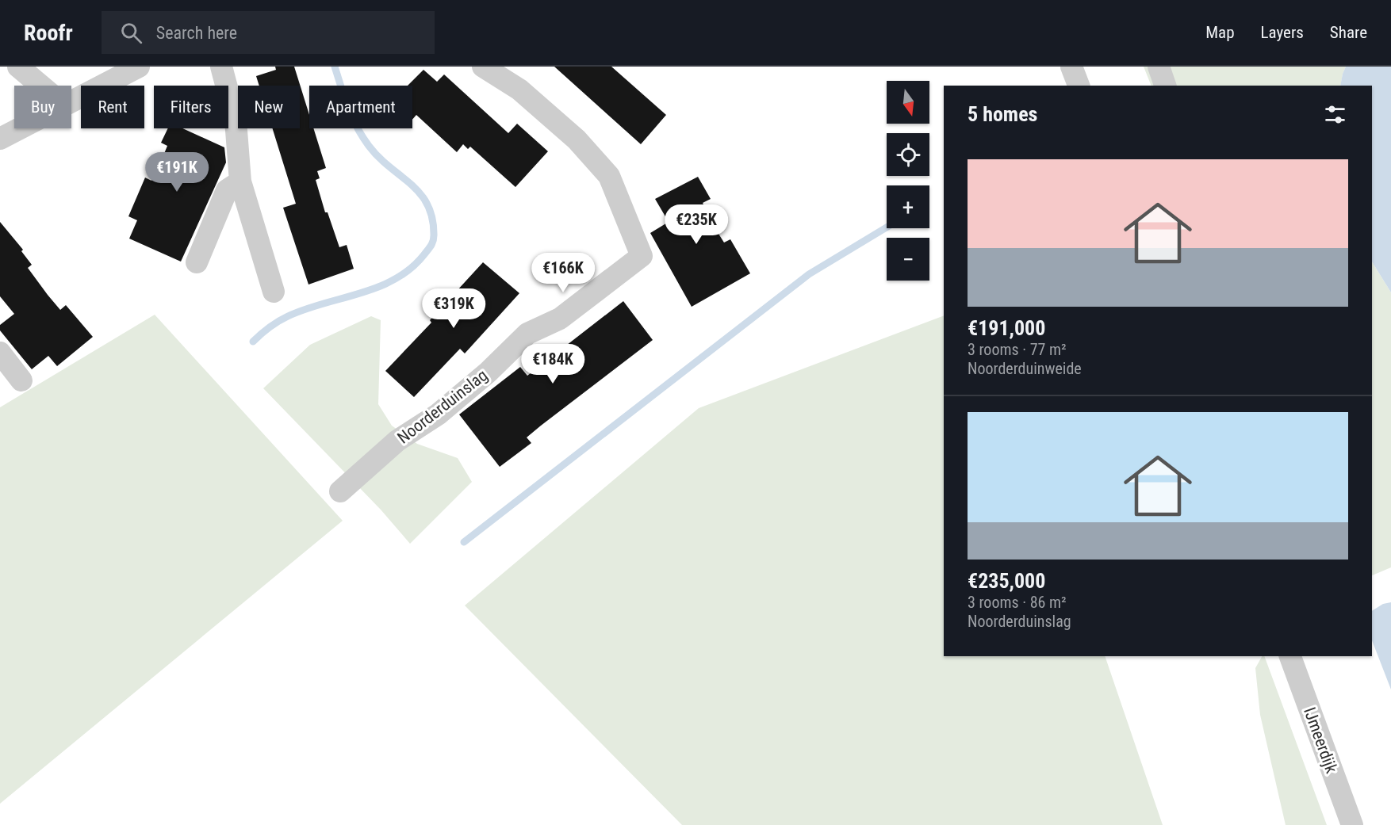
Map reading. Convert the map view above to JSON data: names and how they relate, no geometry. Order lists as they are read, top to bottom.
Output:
{
  "streets": {
    "street": ["Noorderduinslag", "IJmeerdijk"]
  },
  "north": "bottom",
  "page": {
    "header": "Roofr",
    "search": "Search here",
    "nav": ["Map", "Layers", "Share"],
    "map_buttons": ["+", "−"],
    "chip": [
      "Buy",
      "Rent",
      "Filters",
      "New",
      "Apartment"
    ],
    "heading": "5 homes",
    "list": [
      {
        "name": "€191,000",
        "note": "3 rooms · 77 m² · Noorderduinweide"
      },
      {
        "name": "€235,000",
        "note": "3 rooms · 86 m² · Noorderduinslag"
      }
    ],
    "price": [
      "€191K",
      "€235K",
      "€166K",
      "€319K",
      "€184K"
    ]
  }
}
